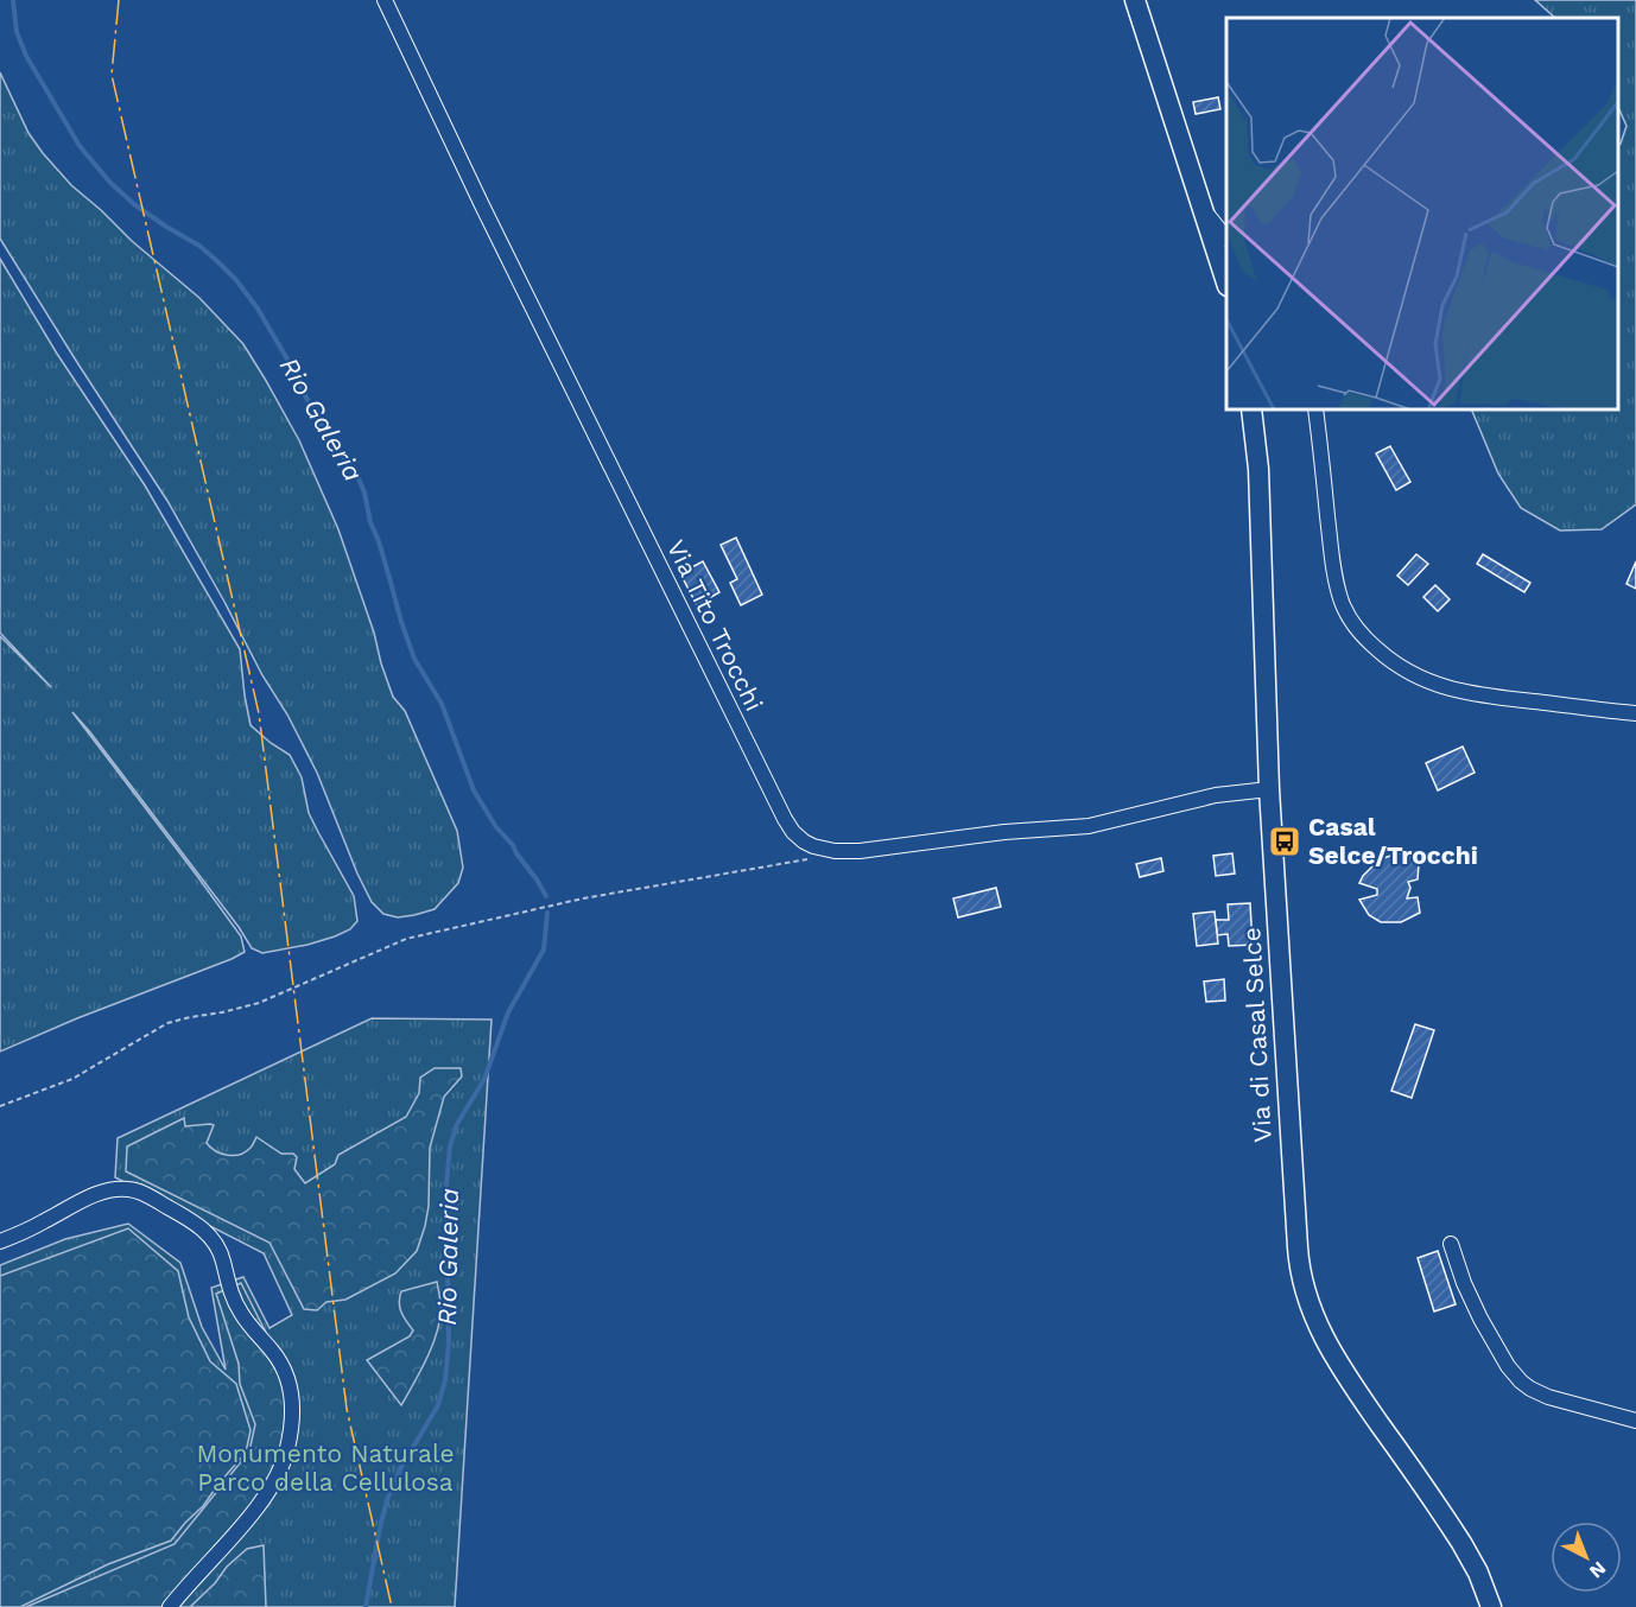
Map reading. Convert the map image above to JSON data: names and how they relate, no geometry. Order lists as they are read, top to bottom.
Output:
{
  "streets": {
    "main road": ["Via di Casal Selce"],
    "street": ["Via Tito Trocchi"]
  },
  "crossings": [
    ["Via Tito Trocchi", "Via di Casal Selce"]
  ],
  "water": ["Rio Galeria"],
  "parks": ["Monumento Naturale Parco della Cellulosa"],
  "places": {
    "bus stop": ["Casal Selce/Trocchi"]
  },
  "north": "bottom right"
}
